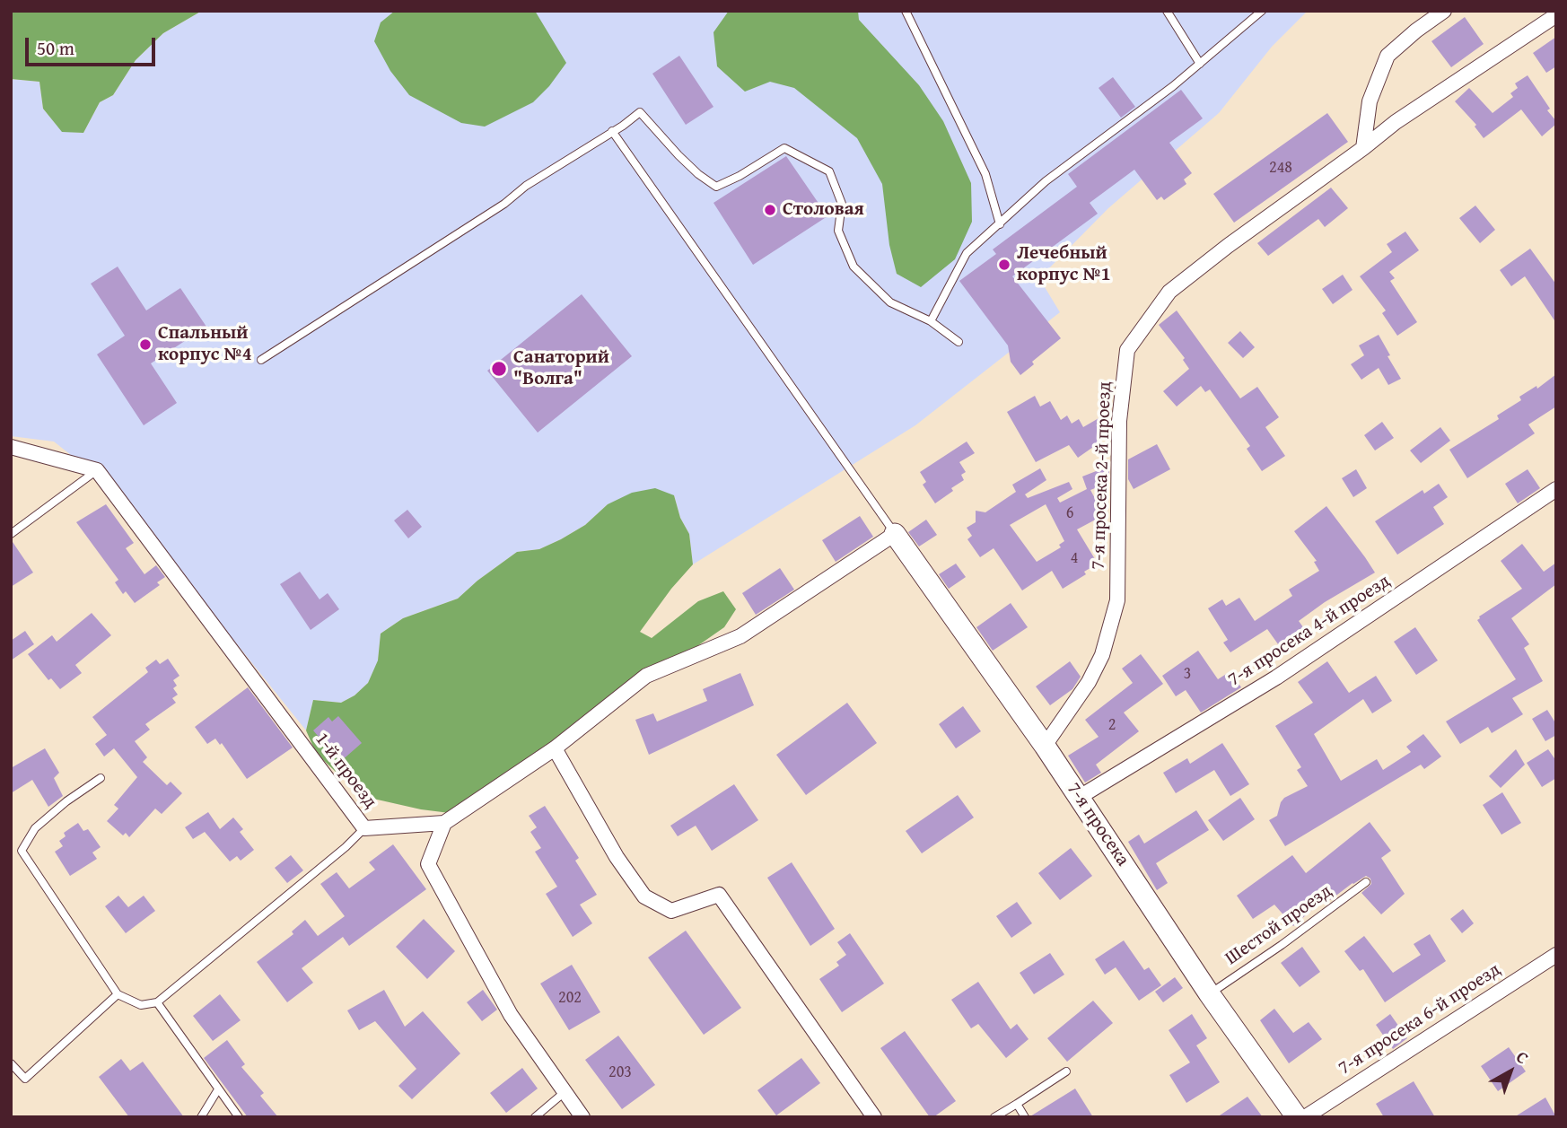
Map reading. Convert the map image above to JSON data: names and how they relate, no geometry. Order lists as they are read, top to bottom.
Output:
{
  "streets": {
    "street": [
      "7-я просека 2-й проезд",
      "7-я просека 4-й проезд",
      "1-й проезд",
      "7-я просека",
      "7-я просека 6-й проезд"
    ],
    "lane": ["Шестой проезд"]
  },
  "crossings": [
    ["7-я просека 2-й проезд", "7-я просека"],
    ["7-я просека 4-й проезд", "7-я просека"],
    ["7-я просека", "Шестой проезд"]
  ],
  "places": [
    "Столовая",
    "Лечебный корпус №1",
    "Спальный корпус №4",
    "Санаторий \"Волга\""
  ],
  "house_numbers": [
    "248",
    "6",
    "4",
    "3",
    "2",
    "202",
    "203"
  ],
  "scale_bar": "50 m",
  "north": "top right"
}
